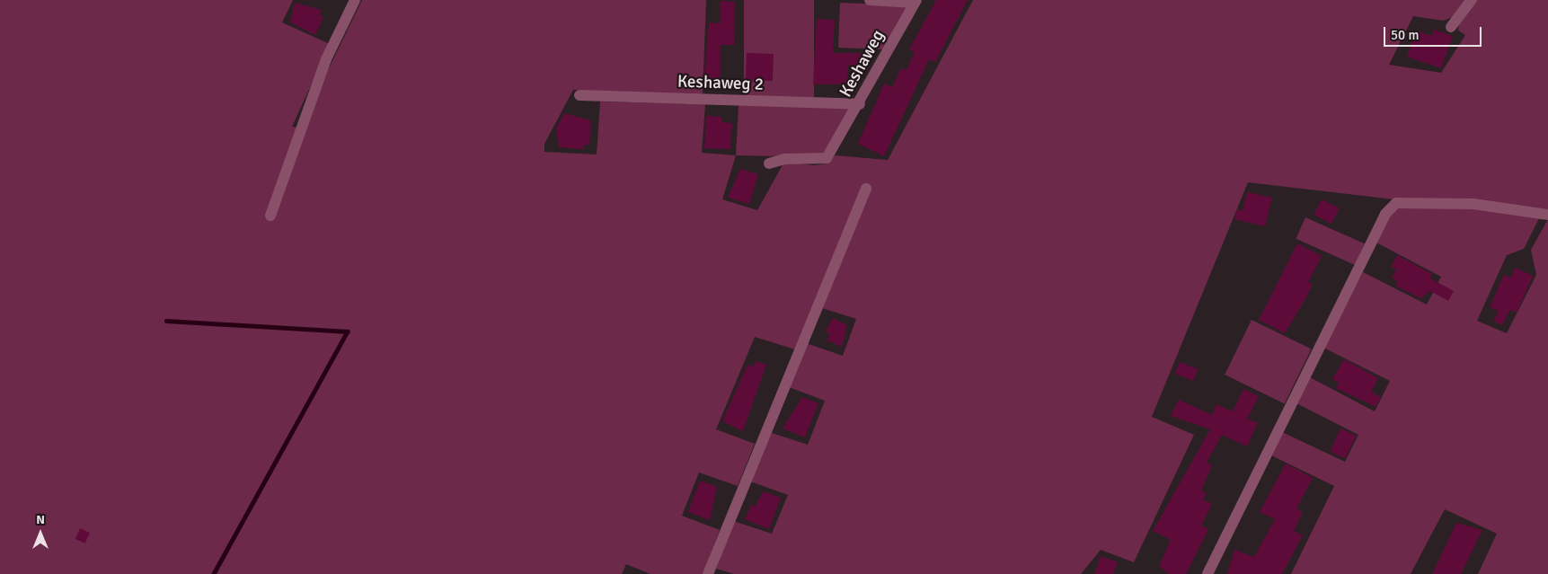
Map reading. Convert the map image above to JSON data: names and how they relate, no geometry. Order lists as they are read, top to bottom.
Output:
{
  "streets": {
    "street": ["Keshaweg", "Keshaweg 2"]
  },
  "crossings": [
    ["Keshaweg", "Keshaweg 2"]
  ],
  "scale_bar": "50 m",
  "north": "top"
}
